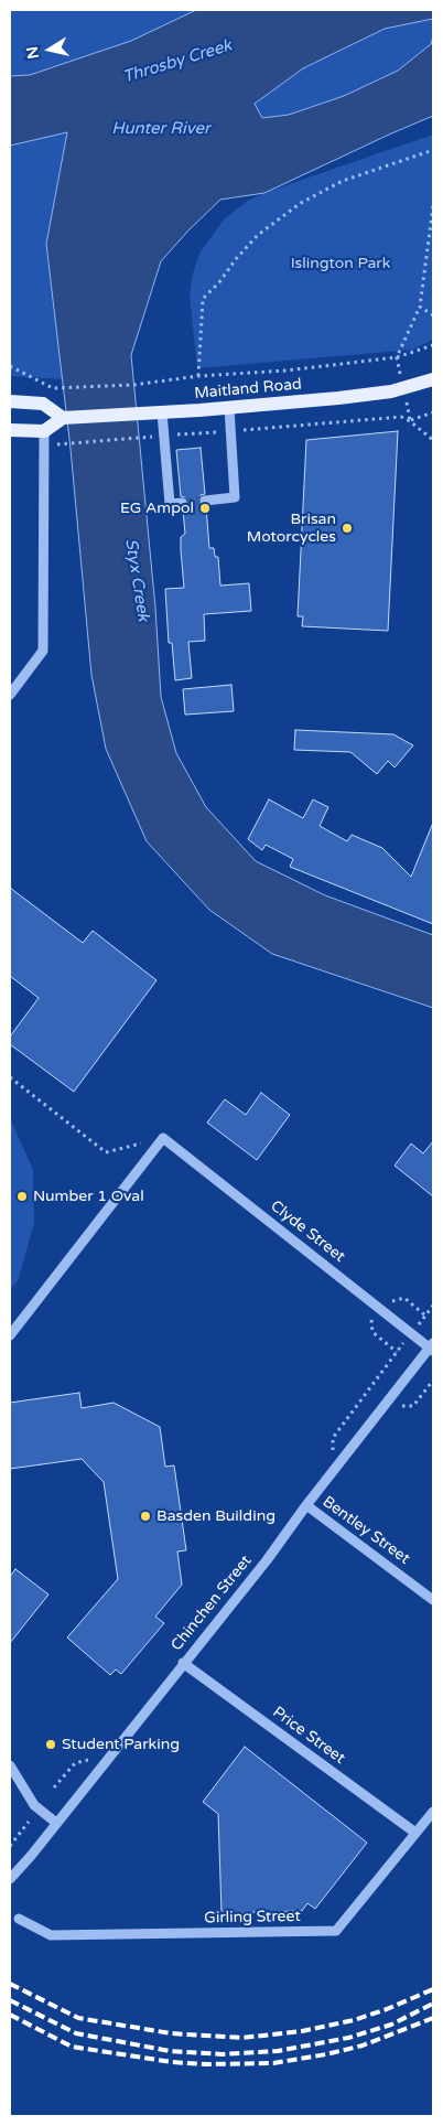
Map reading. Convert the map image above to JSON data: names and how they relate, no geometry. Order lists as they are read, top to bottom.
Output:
{
  "streets": {
    "main road": ["Maitland Road"],
    "street": [
      "Clyde Street",
      "Bentley Street",
      "Chinchen Street",
      "Price Street",
      "Girling Street"
    ]
  },
  "crossings": [
    ["Clyde Street", "Chinchen Street"],
    ["Bentley Street", "Chinchen Street"],
    ["Chinchen Street", "Price Street"],
    ["Price Street", "Girling Street"]
  ],
  "water": ["Throsby Creek", "Hunter River", "Styx Creek"],
  "parks": ["Islington Park"],
  "places": [
    "EG Ampol",
    "Brisan Motorcycles",
    "Number 1 Oval",
    "Basden Building",
    "Student Parking"
  ],
  "north": "left"
}
